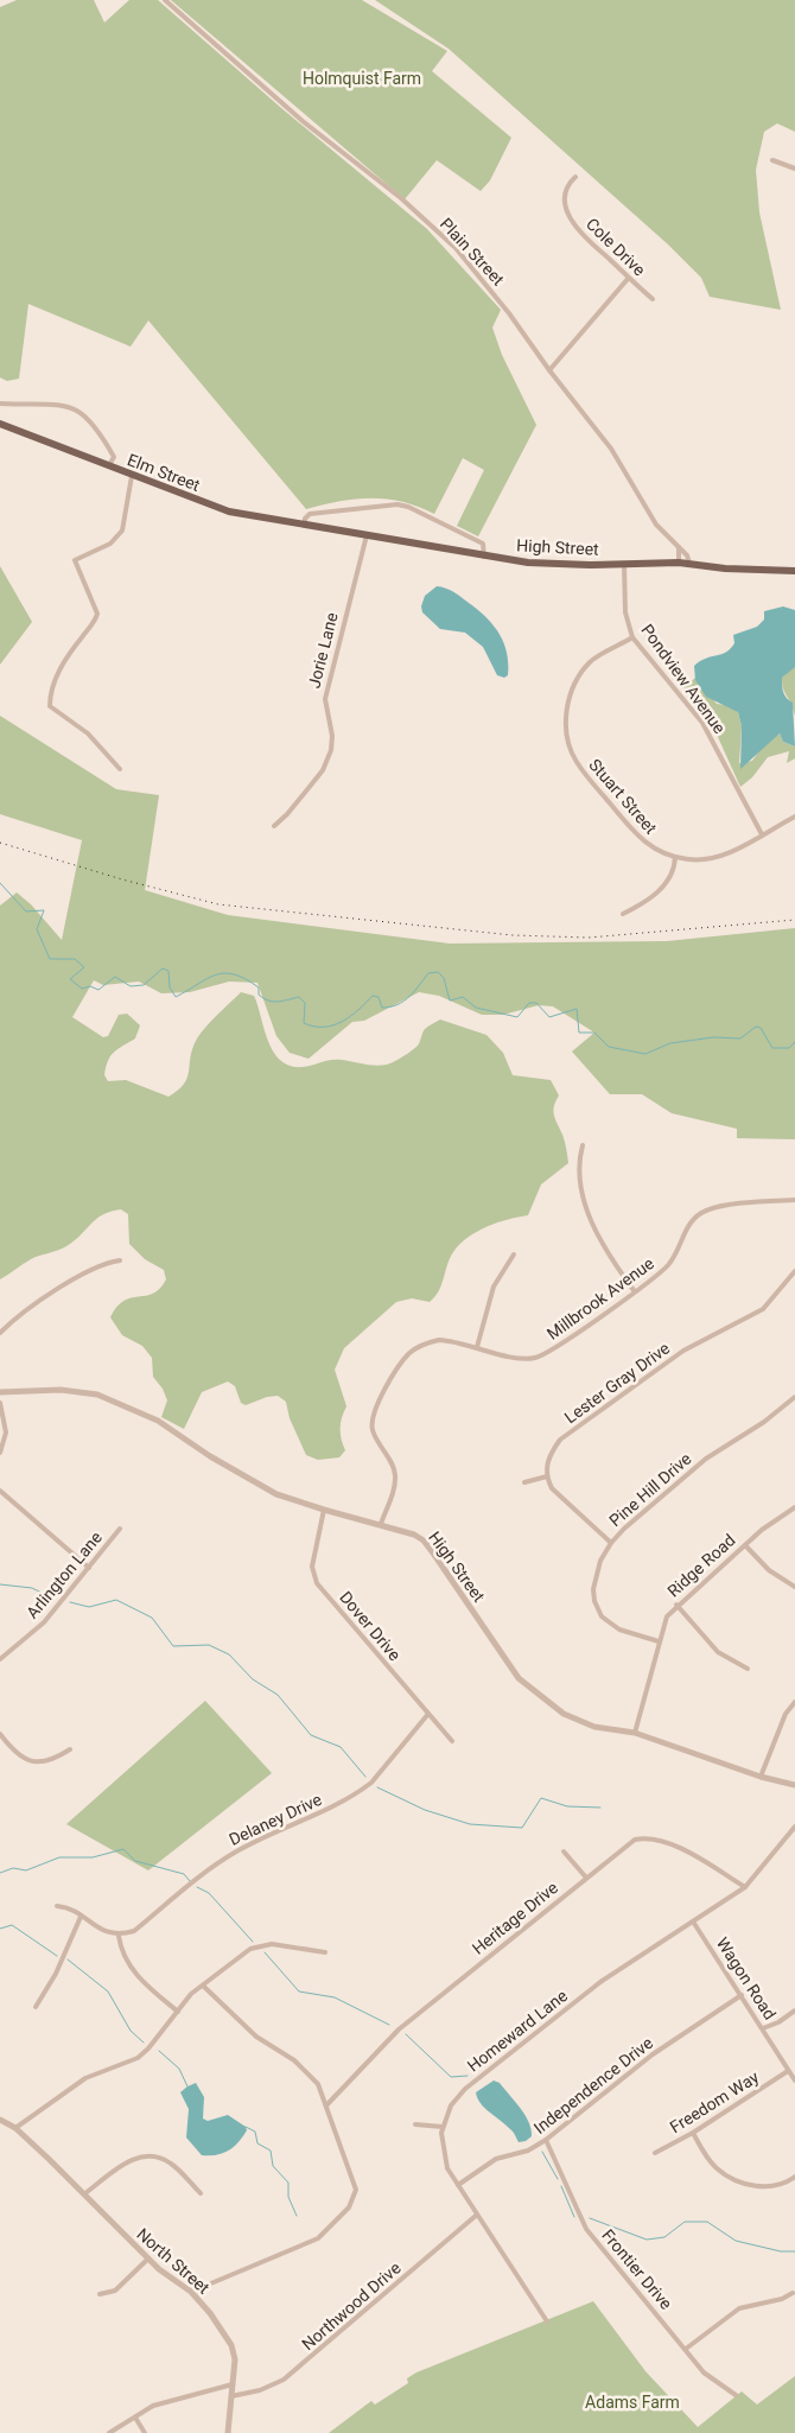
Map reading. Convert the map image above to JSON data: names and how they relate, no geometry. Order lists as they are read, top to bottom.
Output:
{
  "streets": {
    "main road": ["Elm Street", "High Street"],
    "street": [
      "Cole Drive",
      "Plain Street",
      "Jorie Lane",
      "Pondview Avenue",
      "Stuart Street",
      "Millbrook Avenue",
      "Lester Gray Drive",
      "Pine Hill Drive",
      "Ridge Road",
      "Arlington Lane",
      "Dover Drive",
      "Delaney Drive",
      "Heritage Drive",
      "Wagon Road",
      "Homeward Lane",
      "Independence Drive",
      "Freedom Way",
      "North Street",
      "Frontier Drive",
      "Northwood Drive"
    ]
  },
  "crossings": [
    ["Plain Street", "High Street"],
    ["Elm Street", "High Street"],
    ["High Street", "Jorie Lane"],
    ["High Street", "Pondview Avenue"],
    ["High Street", "Millbrook Avenue"],
    ["High Street", "Ridge Road"],
    ["High Street", "Dover Drive"],
    ["Pondview Avenue", "Stuart Street"],
    ["Pine Hill Drive", "Ridge Road"],
    ["Dover Drive", "Delaney Drive"],
    ["Heritage Drive", "Homeward Lane"],
    ["Wagon Road", "Homeward Lane"],
    ["Wagon Road", "Independence Drive"],
    ["Wagon Road", "Freedom Way"],
    ["Homeward Lane", "Independence Drive"],
    ["Homeward Lane", "Northwood Drive"],
    ["Independence Drive", "Frontier Drive"],
    ["North Street", "Northwood Drive"]
  ],
  "parks": ["Holmquist Farm", "Adams Farm"]
}
